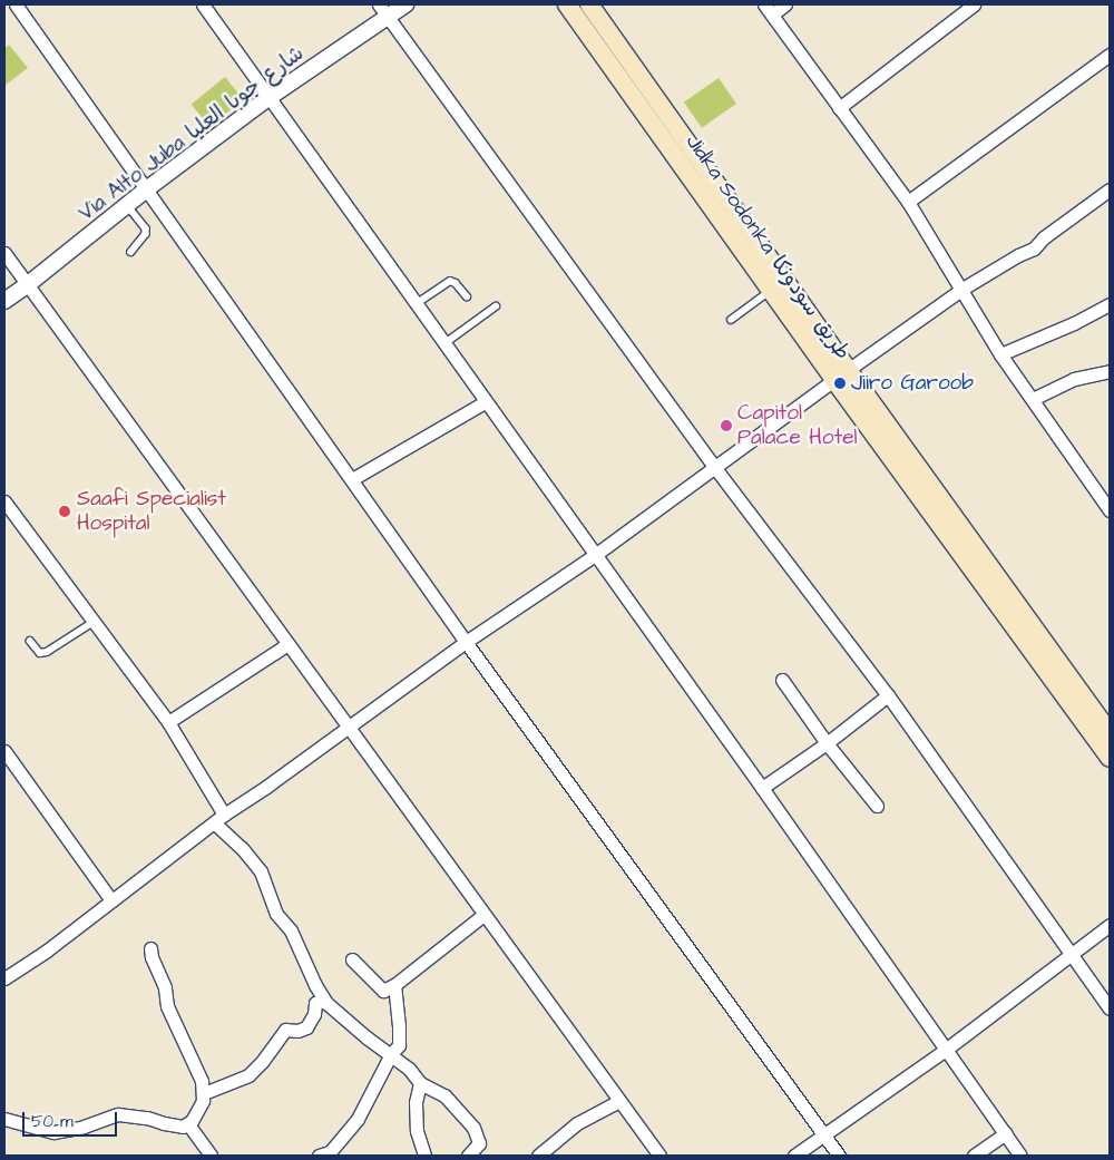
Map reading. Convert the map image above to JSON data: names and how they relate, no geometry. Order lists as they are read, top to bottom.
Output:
{
  "streets": {
    "main road": ["Jidka Sodonka طريق سودونكا"],
    "street": ["Via Alto Juba شارع جوبا العليا"]
  },
  "places": ["Jiiro Garoob", "Capitol Palace Hotel", "Saafi Specialist Hospital"],
  "scale_bar": "50 m"
}
